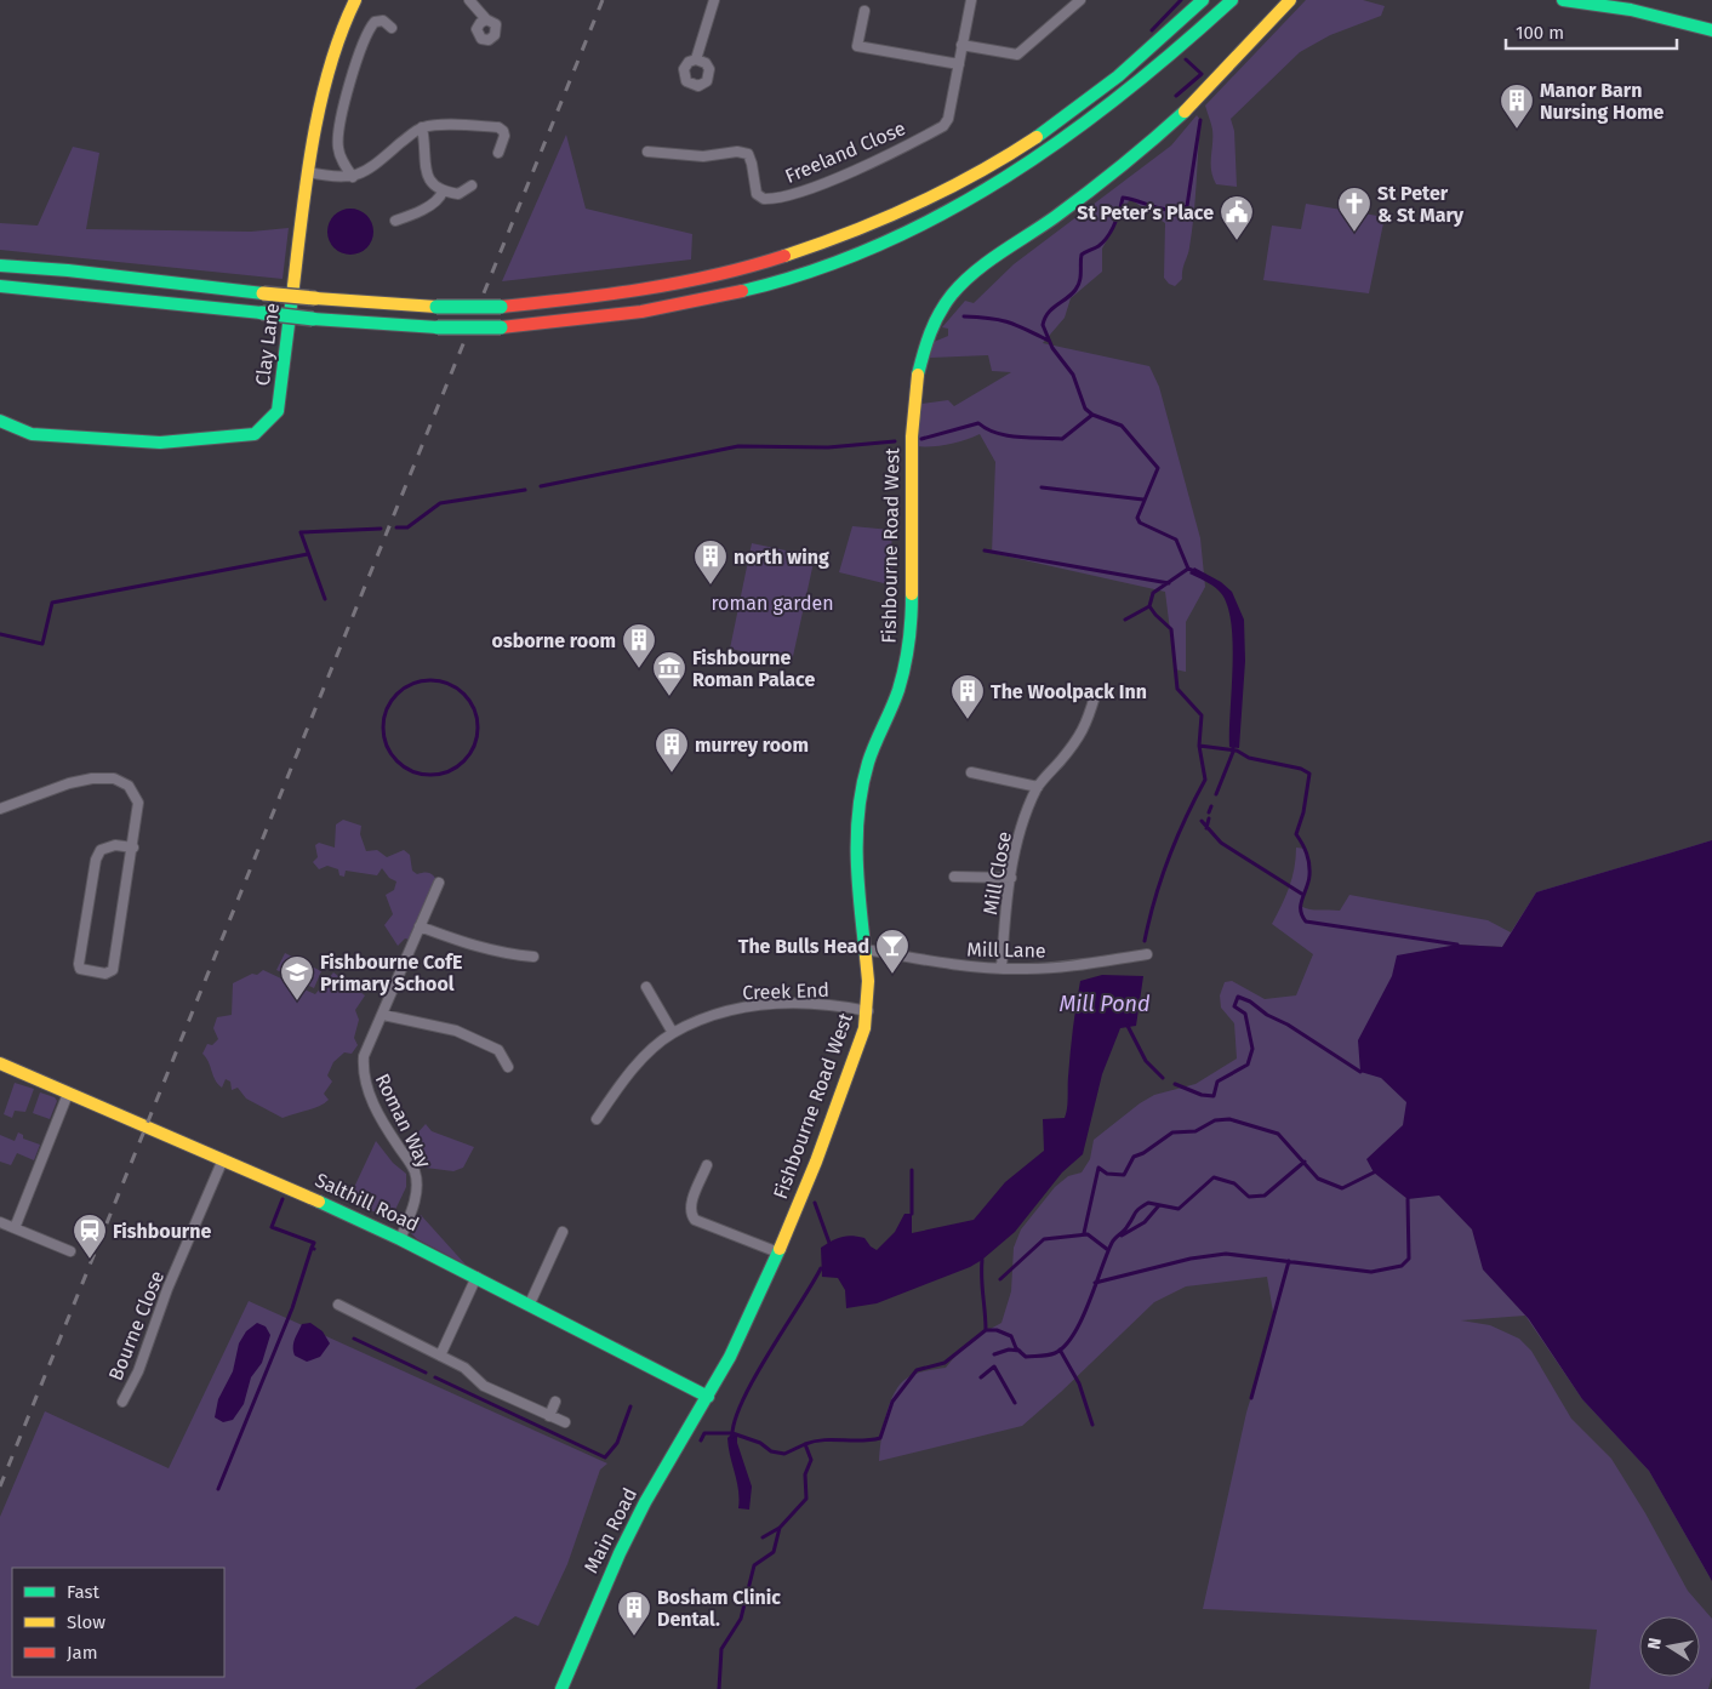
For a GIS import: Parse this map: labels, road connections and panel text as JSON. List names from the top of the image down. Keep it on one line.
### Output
{"streets":{"main road":["Clay Lane","Fishbourne Road West","Salthill Road","Main Road"],"street":["Freeland Close","Mill Close","Mill Lane","Creek End","Roman Way","Bourne Close"]},"crossings":[["Fishbourne Road West","Mill Lane"],["Fishbourne Road West","Creek End"],["Fishbourne Road West","Salthill Road"],["Fishbourne Road West","Main Road"],["Mill Close","Mill Lane"],["Roman Way","Salthill Road"],["Salthill Road","Bourne Close"],["Salthill Road","Main Road"]],"water":["Mill Pond"],"parks":["roman garden"],"places":{"building":["Manor Barn Nursing Home","north wing","osborne room","The Woolpack Inn","murrey room","Bosham Clinic Dental."],"church":["St Peter & St Mary"],"public building":["St Peter’s Place"],"museum":["Fishbourne Roman Palace"],"bar":["The Bulls Head"],"school or university":["Fishbourne CofE Primary School"],"station":["Fishbourne"]},"legend":["Fast","Slow","Jam"],"scale_bar":"100 m","north":"left"}
